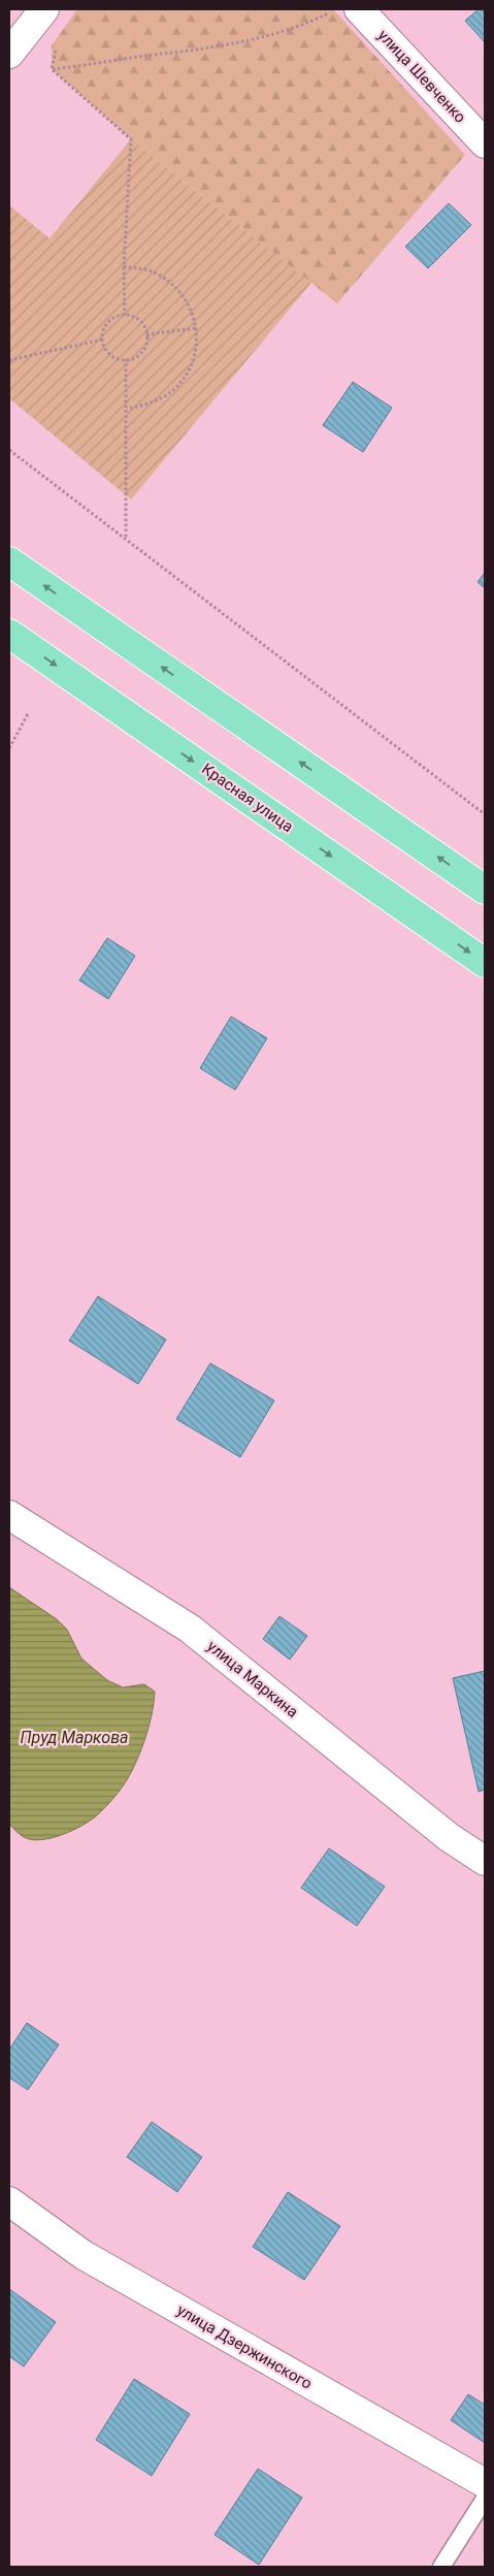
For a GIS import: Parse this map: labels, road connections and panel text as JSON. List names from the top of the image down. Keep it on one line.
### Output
{"streets":{"highway":["Красная улица"],"street":["улица Шевченко","улица Маркина","улица Дзержинского"]},"water":["Пруд Маркова"]}
